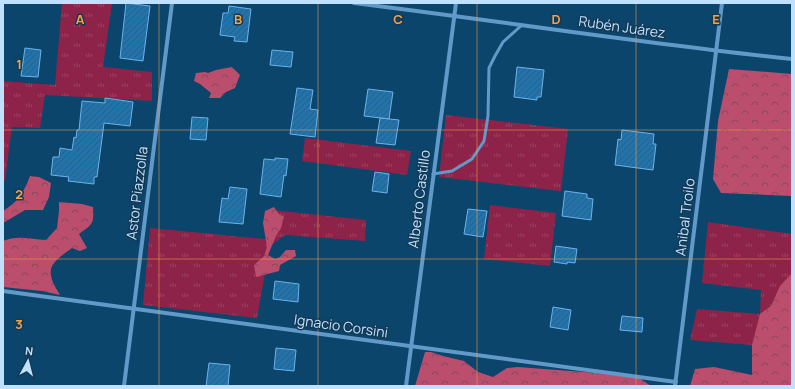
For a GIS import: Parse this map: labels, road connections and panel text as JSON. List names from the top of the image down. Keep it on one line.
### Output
{"streets":{"street":["Rubén Juárez","Astor Piazzolla","Alberto Castillo","Anibal Troilo","Ignacio Corsini"]},"crossings":[["Rubén Juárez","Alberto Castillo"],["Rubén Juárez","Anibal Troilo"],["Astor Piazzolla","Ignacio Corsini"],["Alberto Castillo","Ignacio Corsini"],["Anibal Troilo","Ignacio Corsini"]],"north":"top","grid":{"columns":["A","B","C","D","E"],"rows":["1","2","3"]}}
